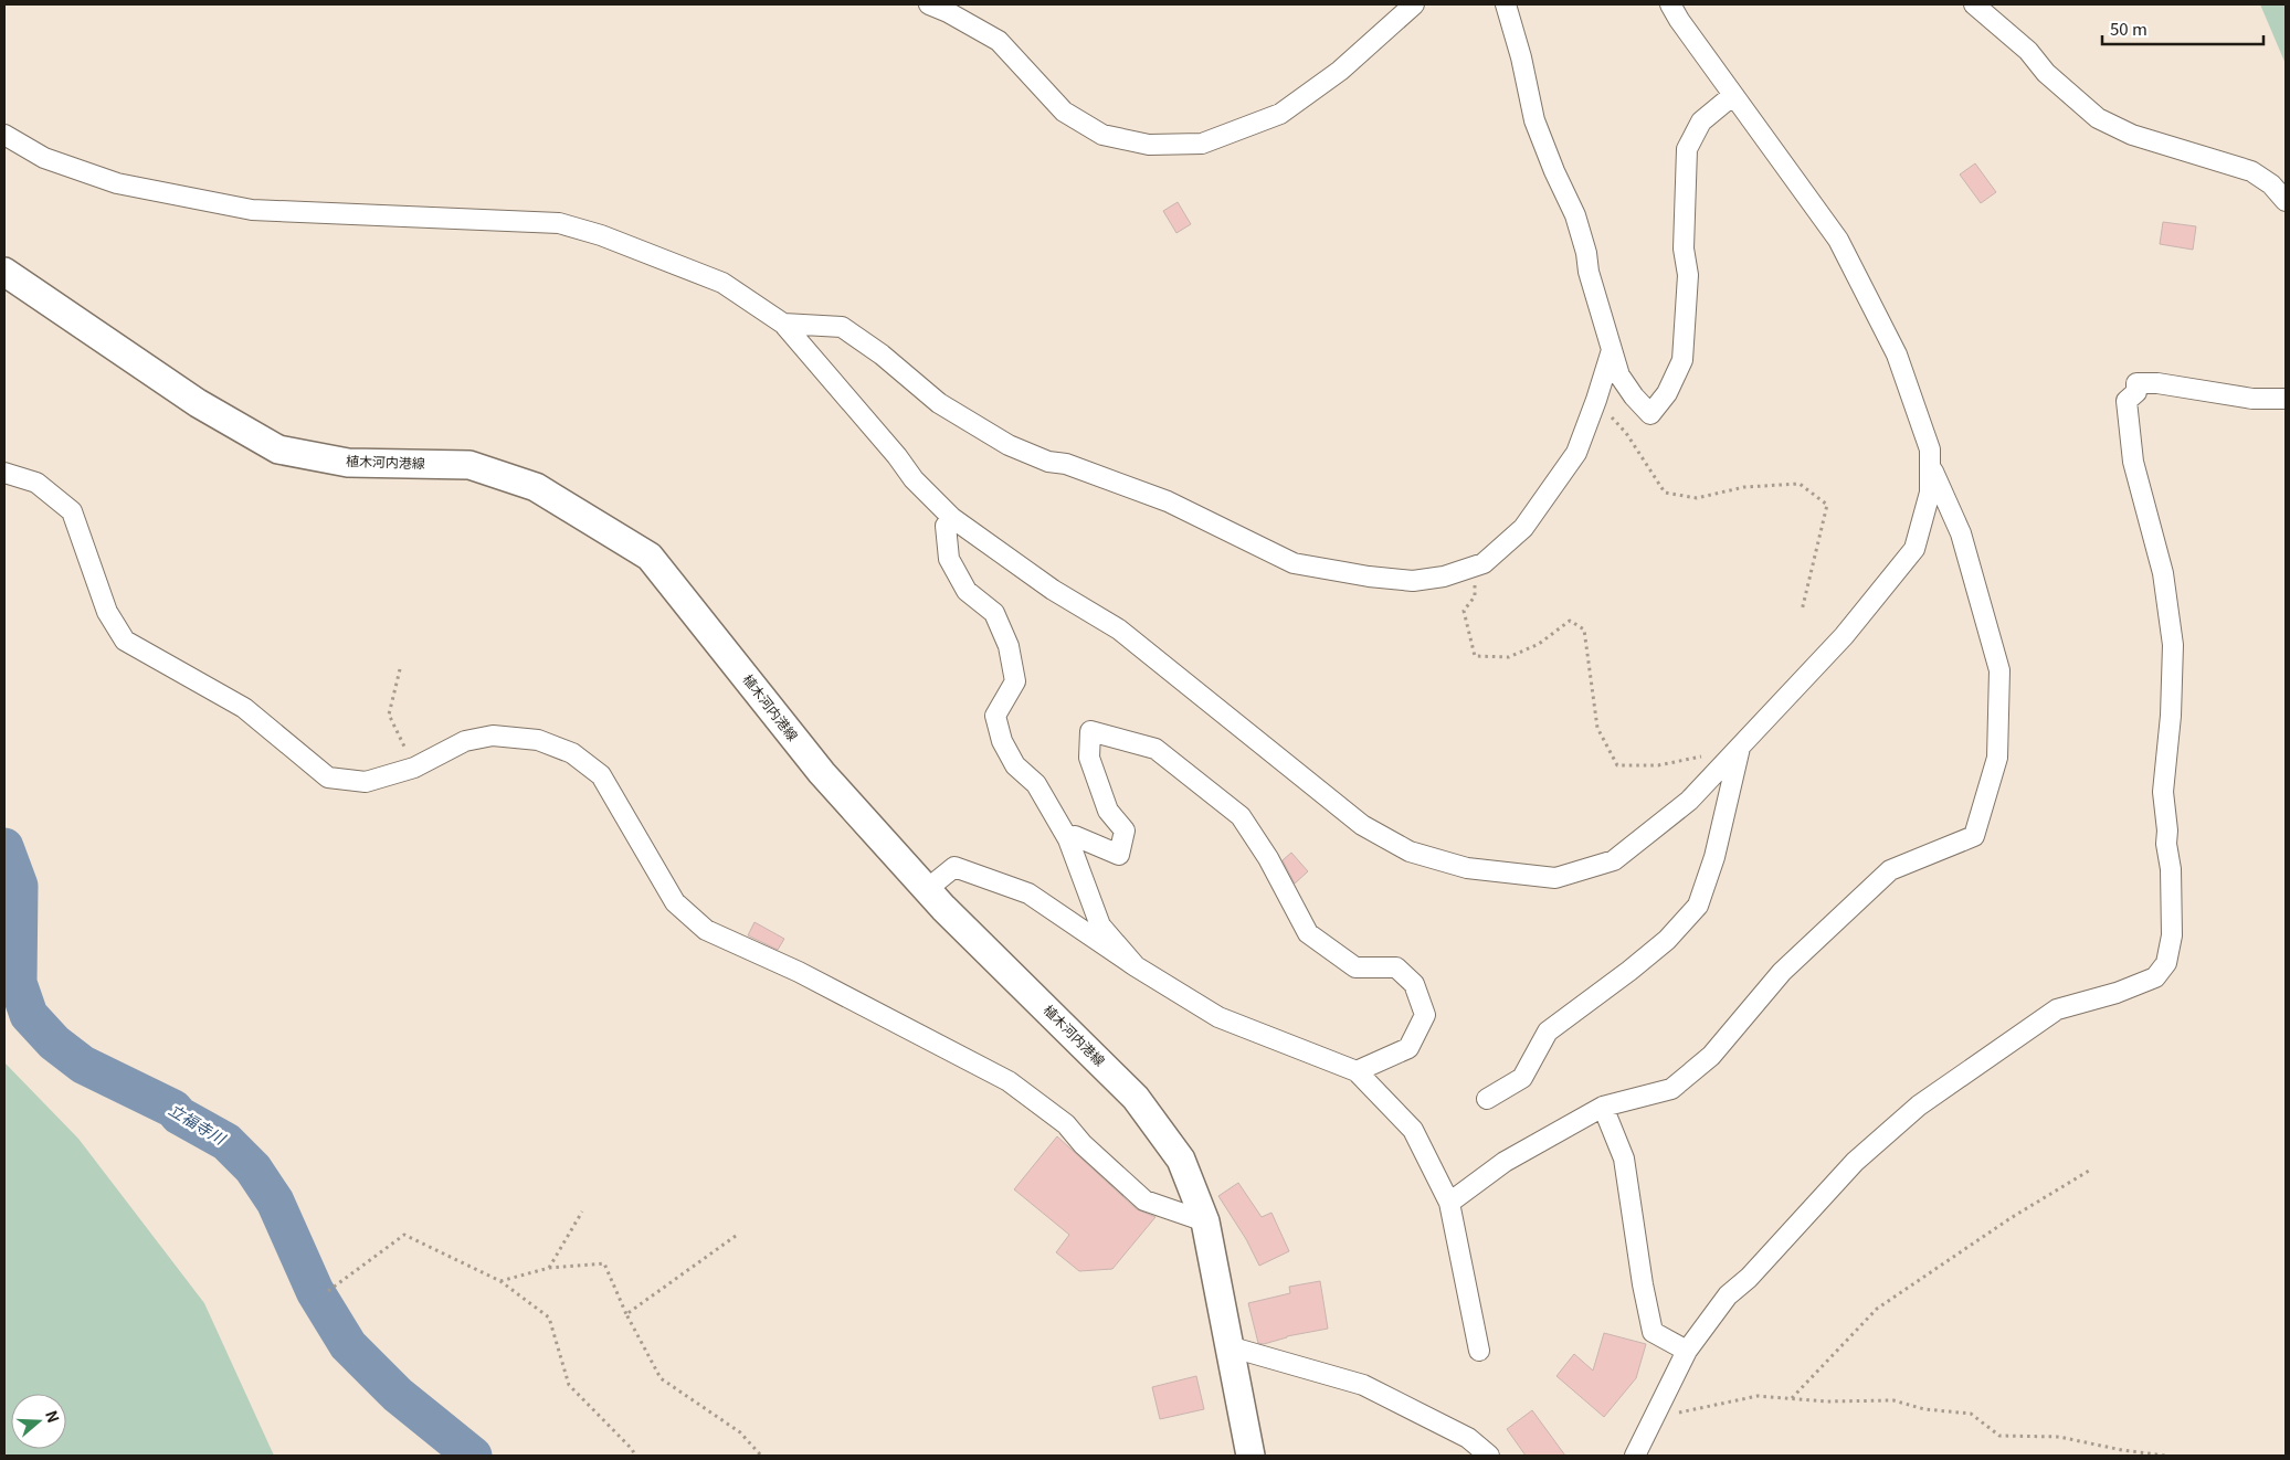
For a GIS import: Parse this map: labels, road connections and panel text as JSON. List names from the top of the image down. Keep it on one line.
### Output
{"streets":{"main road":["植木河内港線"]},"water":["立福寺川"],"scale_bar":"50 m","north":"right"}
